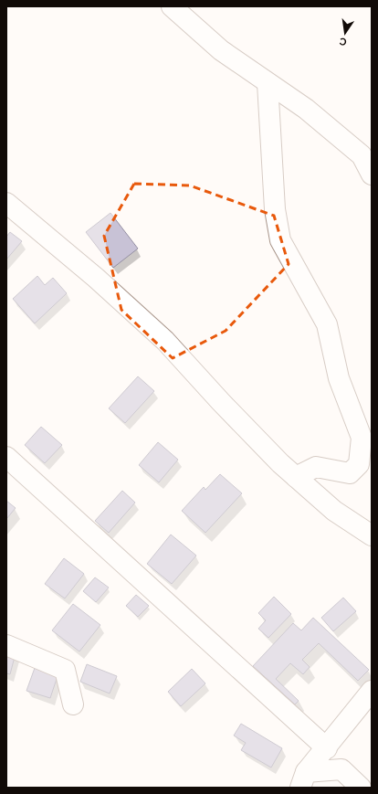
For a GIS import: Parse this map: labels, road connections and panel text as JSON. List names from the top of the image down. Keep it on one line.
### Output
{"north":"bottom"}
